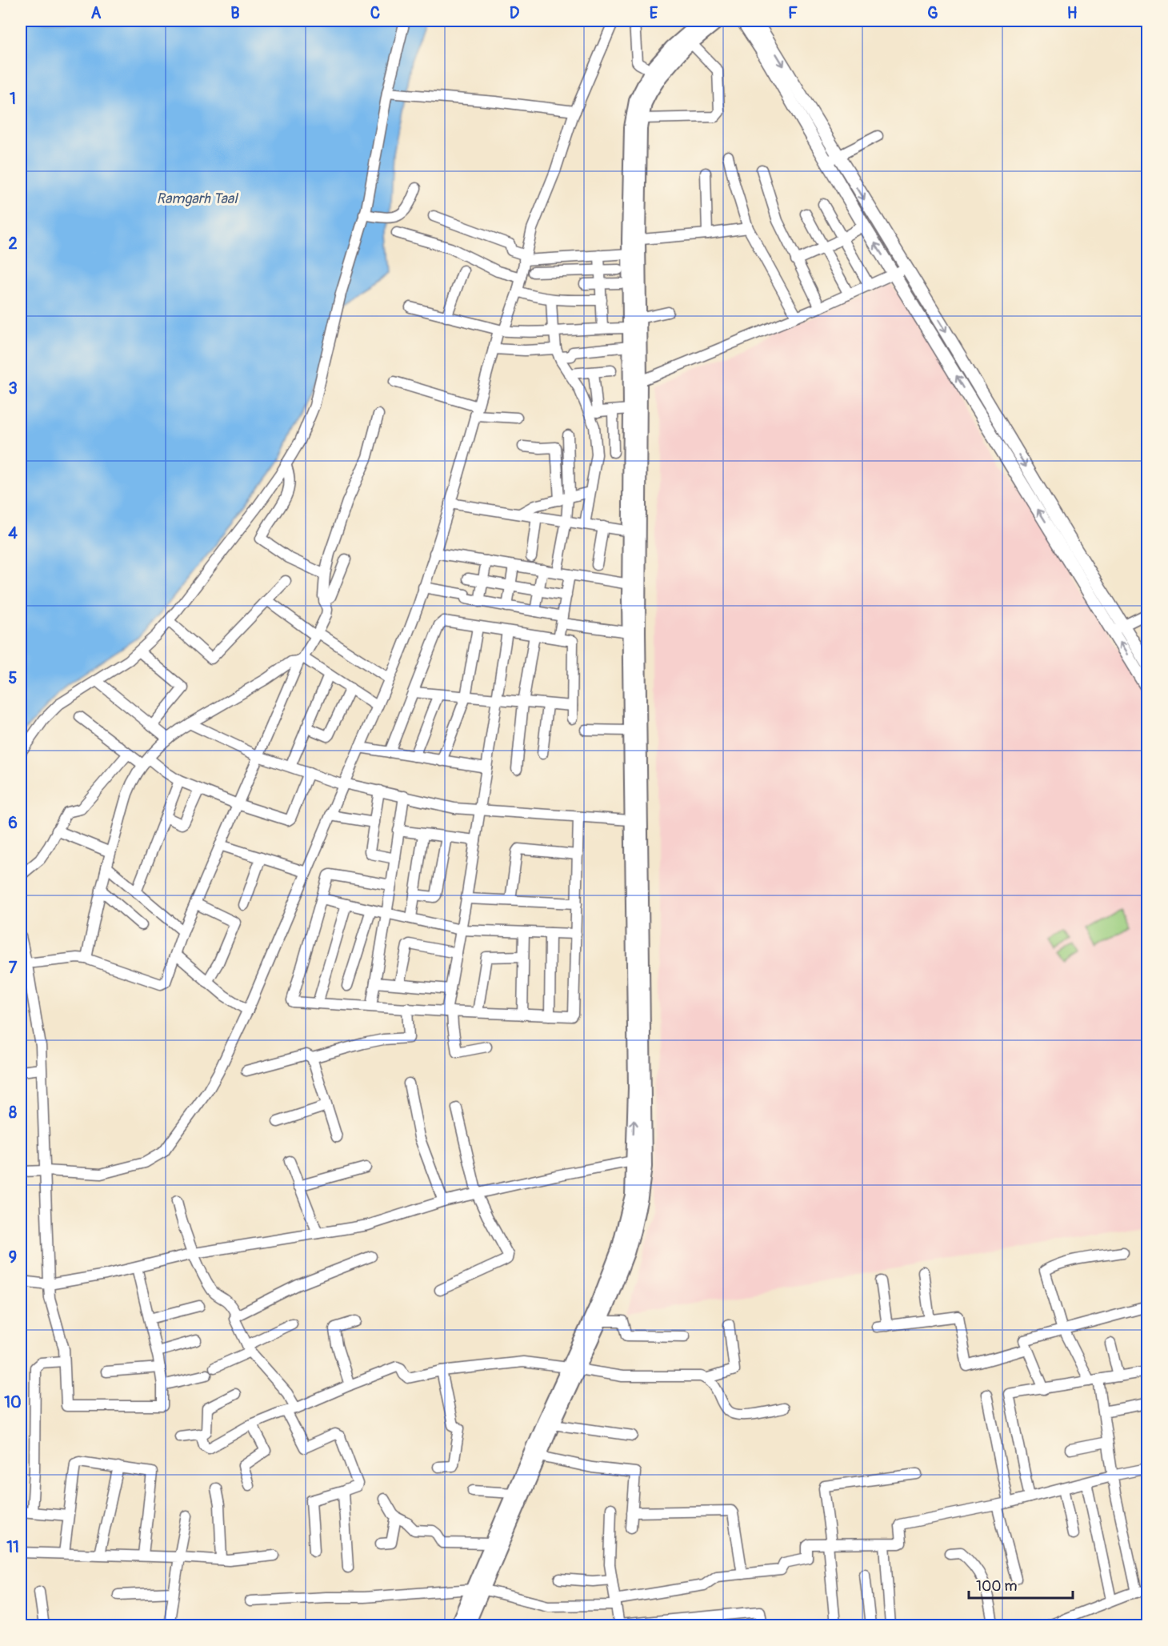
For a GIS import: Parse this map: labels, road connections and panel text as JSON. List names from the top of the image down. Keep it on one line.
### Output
{"water":["Ramgarh Taal"],"scale_bar":"100 m","grid":{"columns":["A","B","C","D","E","F","G","H"],"rows":["1","2","3","4","5","6","7","8","9","10","11"]}}
